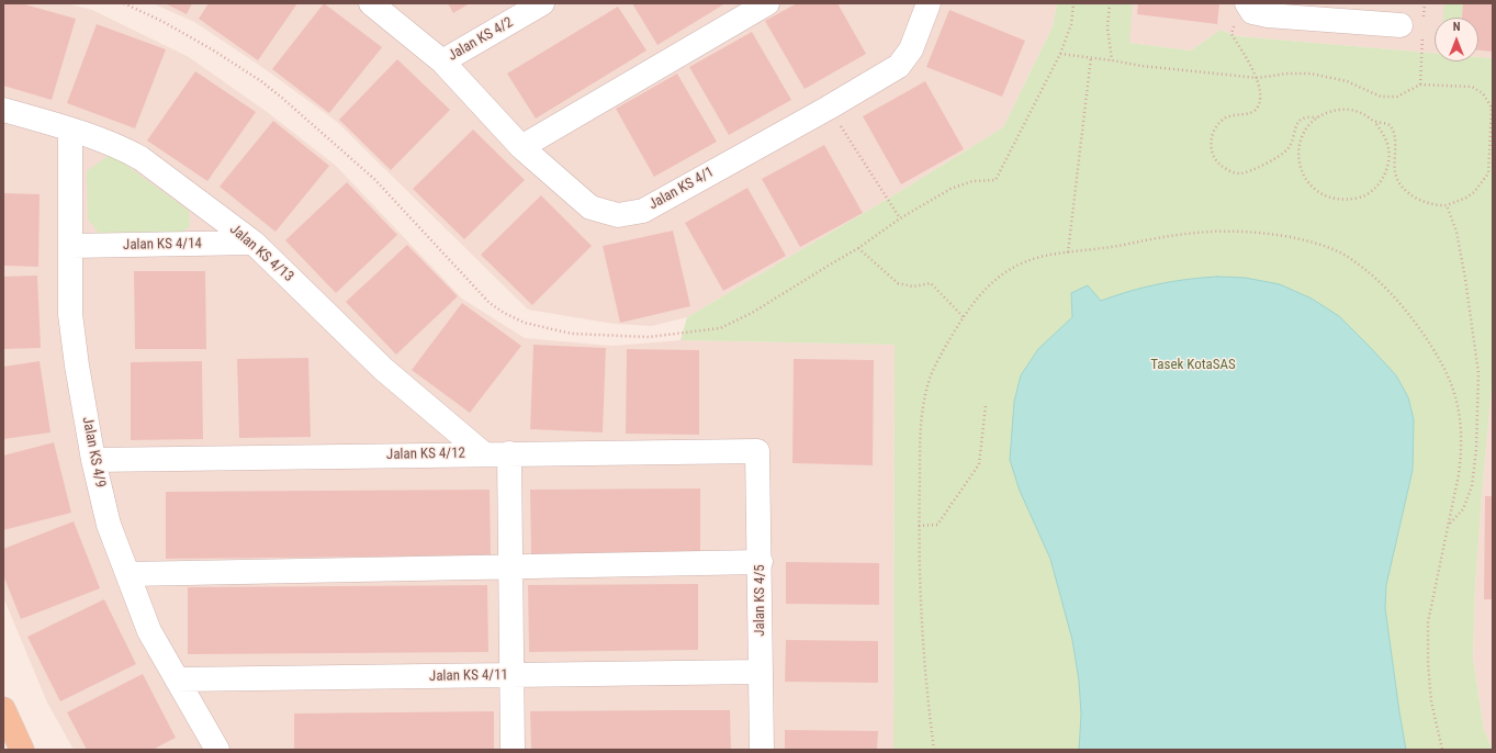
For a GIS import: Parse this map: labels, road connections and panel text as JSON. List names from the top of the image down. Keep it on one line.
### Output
{"streets":{"street":["Jalan KS 4/2","Jalan KS 4/1","Jalan KS 4/14","Jalan KS 4/13","Jalan KS 4/9","Jalan KS 4/12","Jalan KS 4/5","Jalan KS 4/11"]},"crossings":[["Jalan KS 4/2","Jalan KS 4/1"],["Jalan KS 4/14","Jalan KS 4/13"],["Jalan KS 4/14","Jalan KS 4/9"],["Jalan KS 4/13","Jalan KS 4/9"],["Jalan KS 4/13","Jalan KS 4/12"],["Jalan KS 4/9","Jalan KS 4/12"],["Jalan KS 4/9","Jalan KS 4/11"],["Jalan KS 4/12","Jalan KS 4/5"],["Jalan KS 4/5","Jalan KS 4/11"]],"parks":["Tasek KotaSAS"],"north":"top"}
